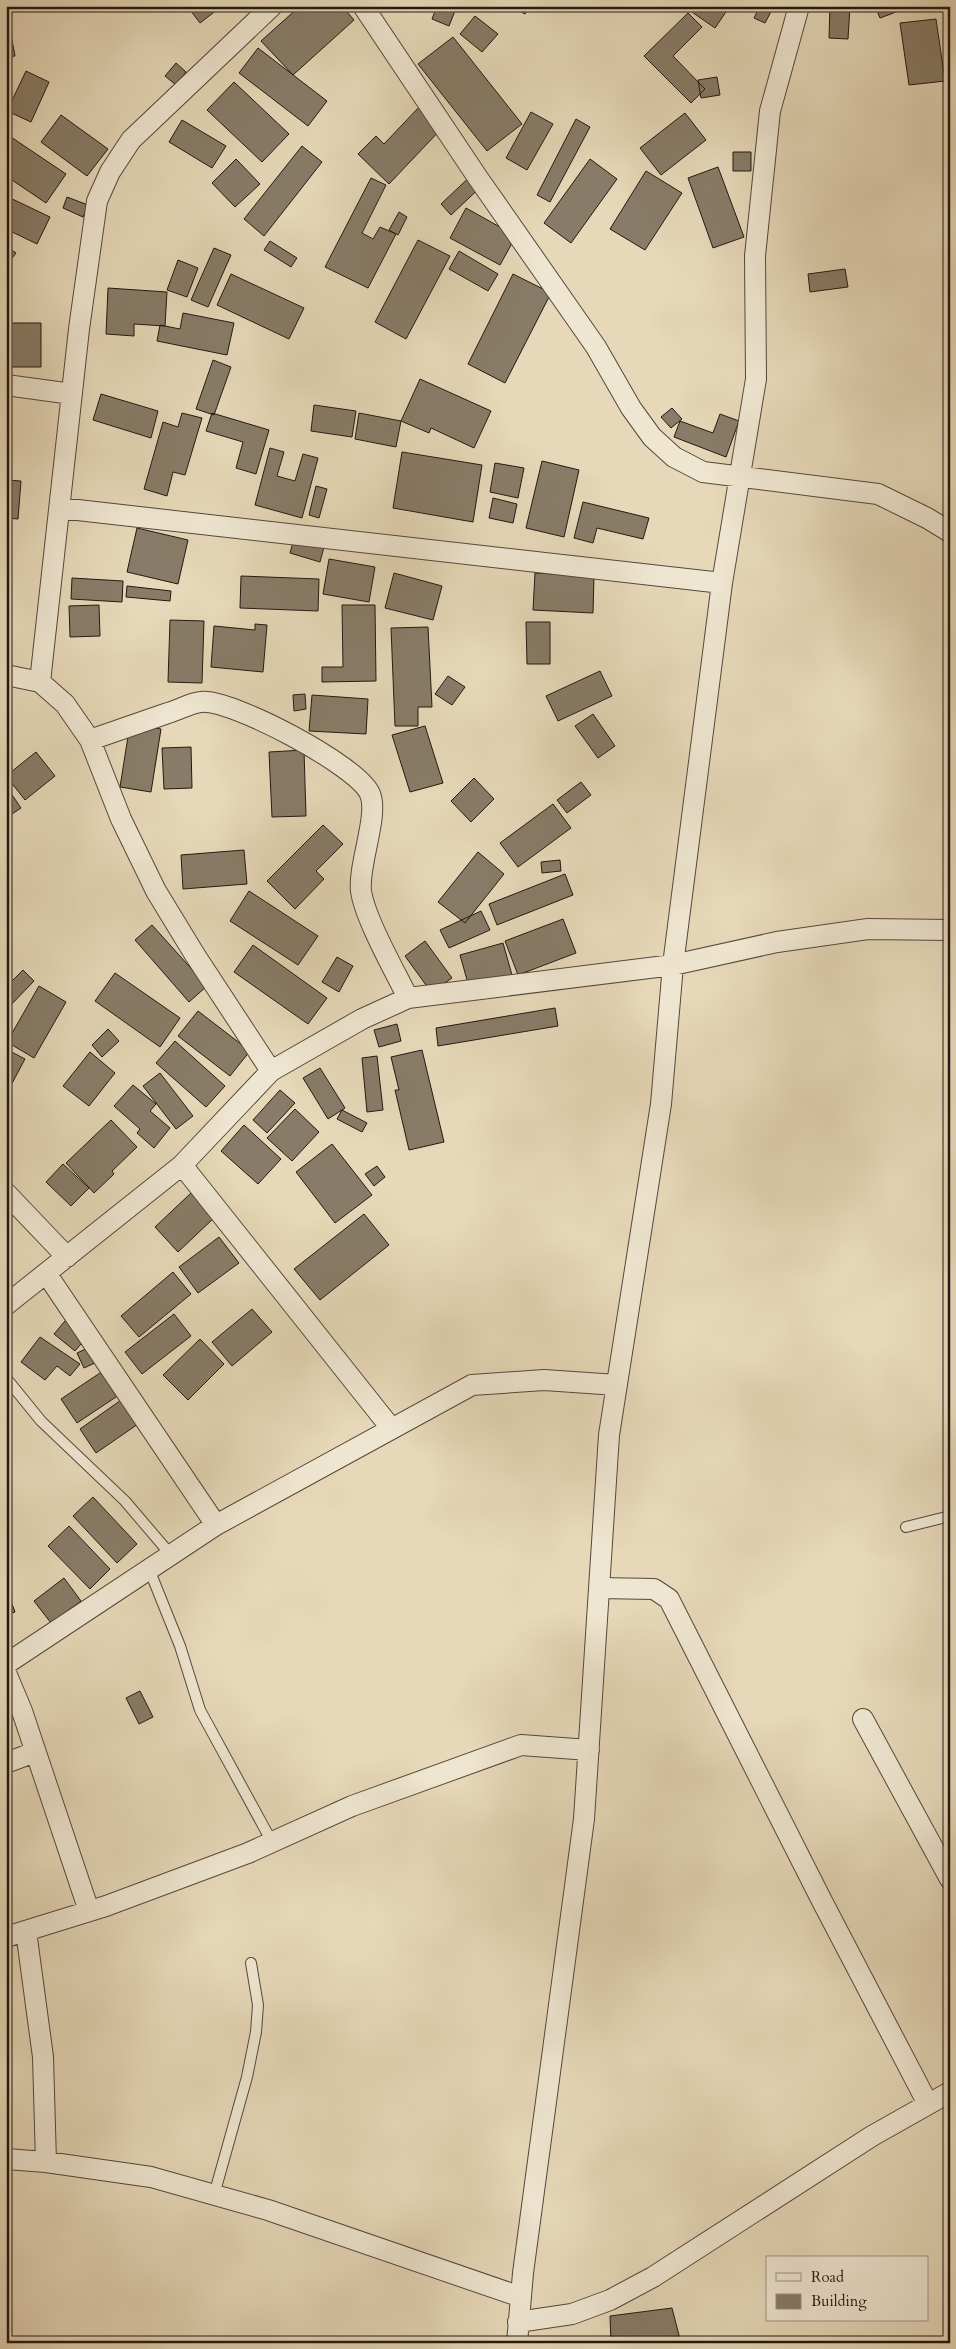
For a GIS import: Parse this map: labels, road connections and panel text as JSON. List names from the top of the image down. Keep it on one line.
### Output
{"legend":["Road","Building"]}
